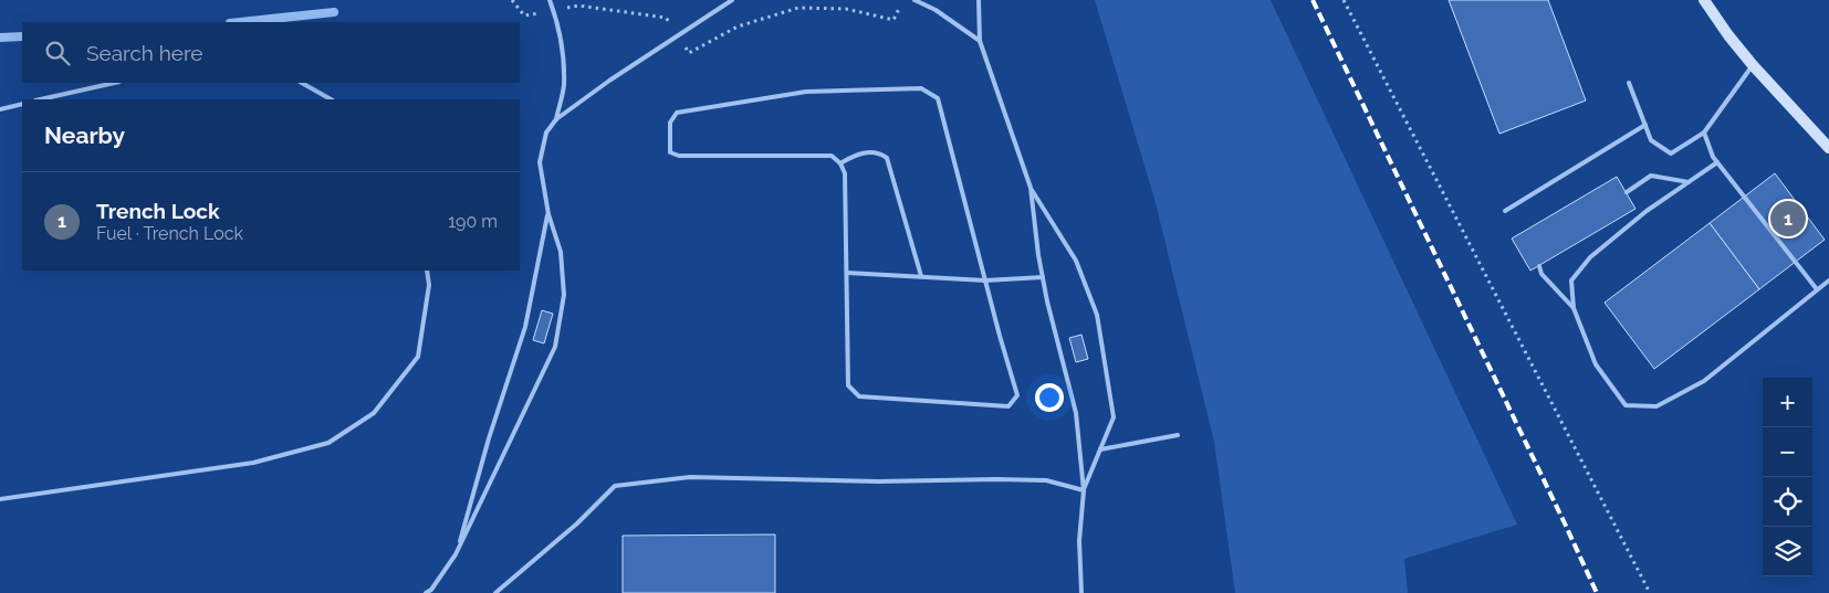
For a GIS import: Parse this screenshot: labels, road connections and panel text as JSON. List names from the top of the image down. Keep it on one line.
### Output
{"page":{"search":"Search here","heading":"Nearby","list":[{"mark":"1","name":"Trench Lock","note":"Fuel · Trench Lock","value":"190 m"}],"pins":"1","map_buttons":["+","−"]}}
